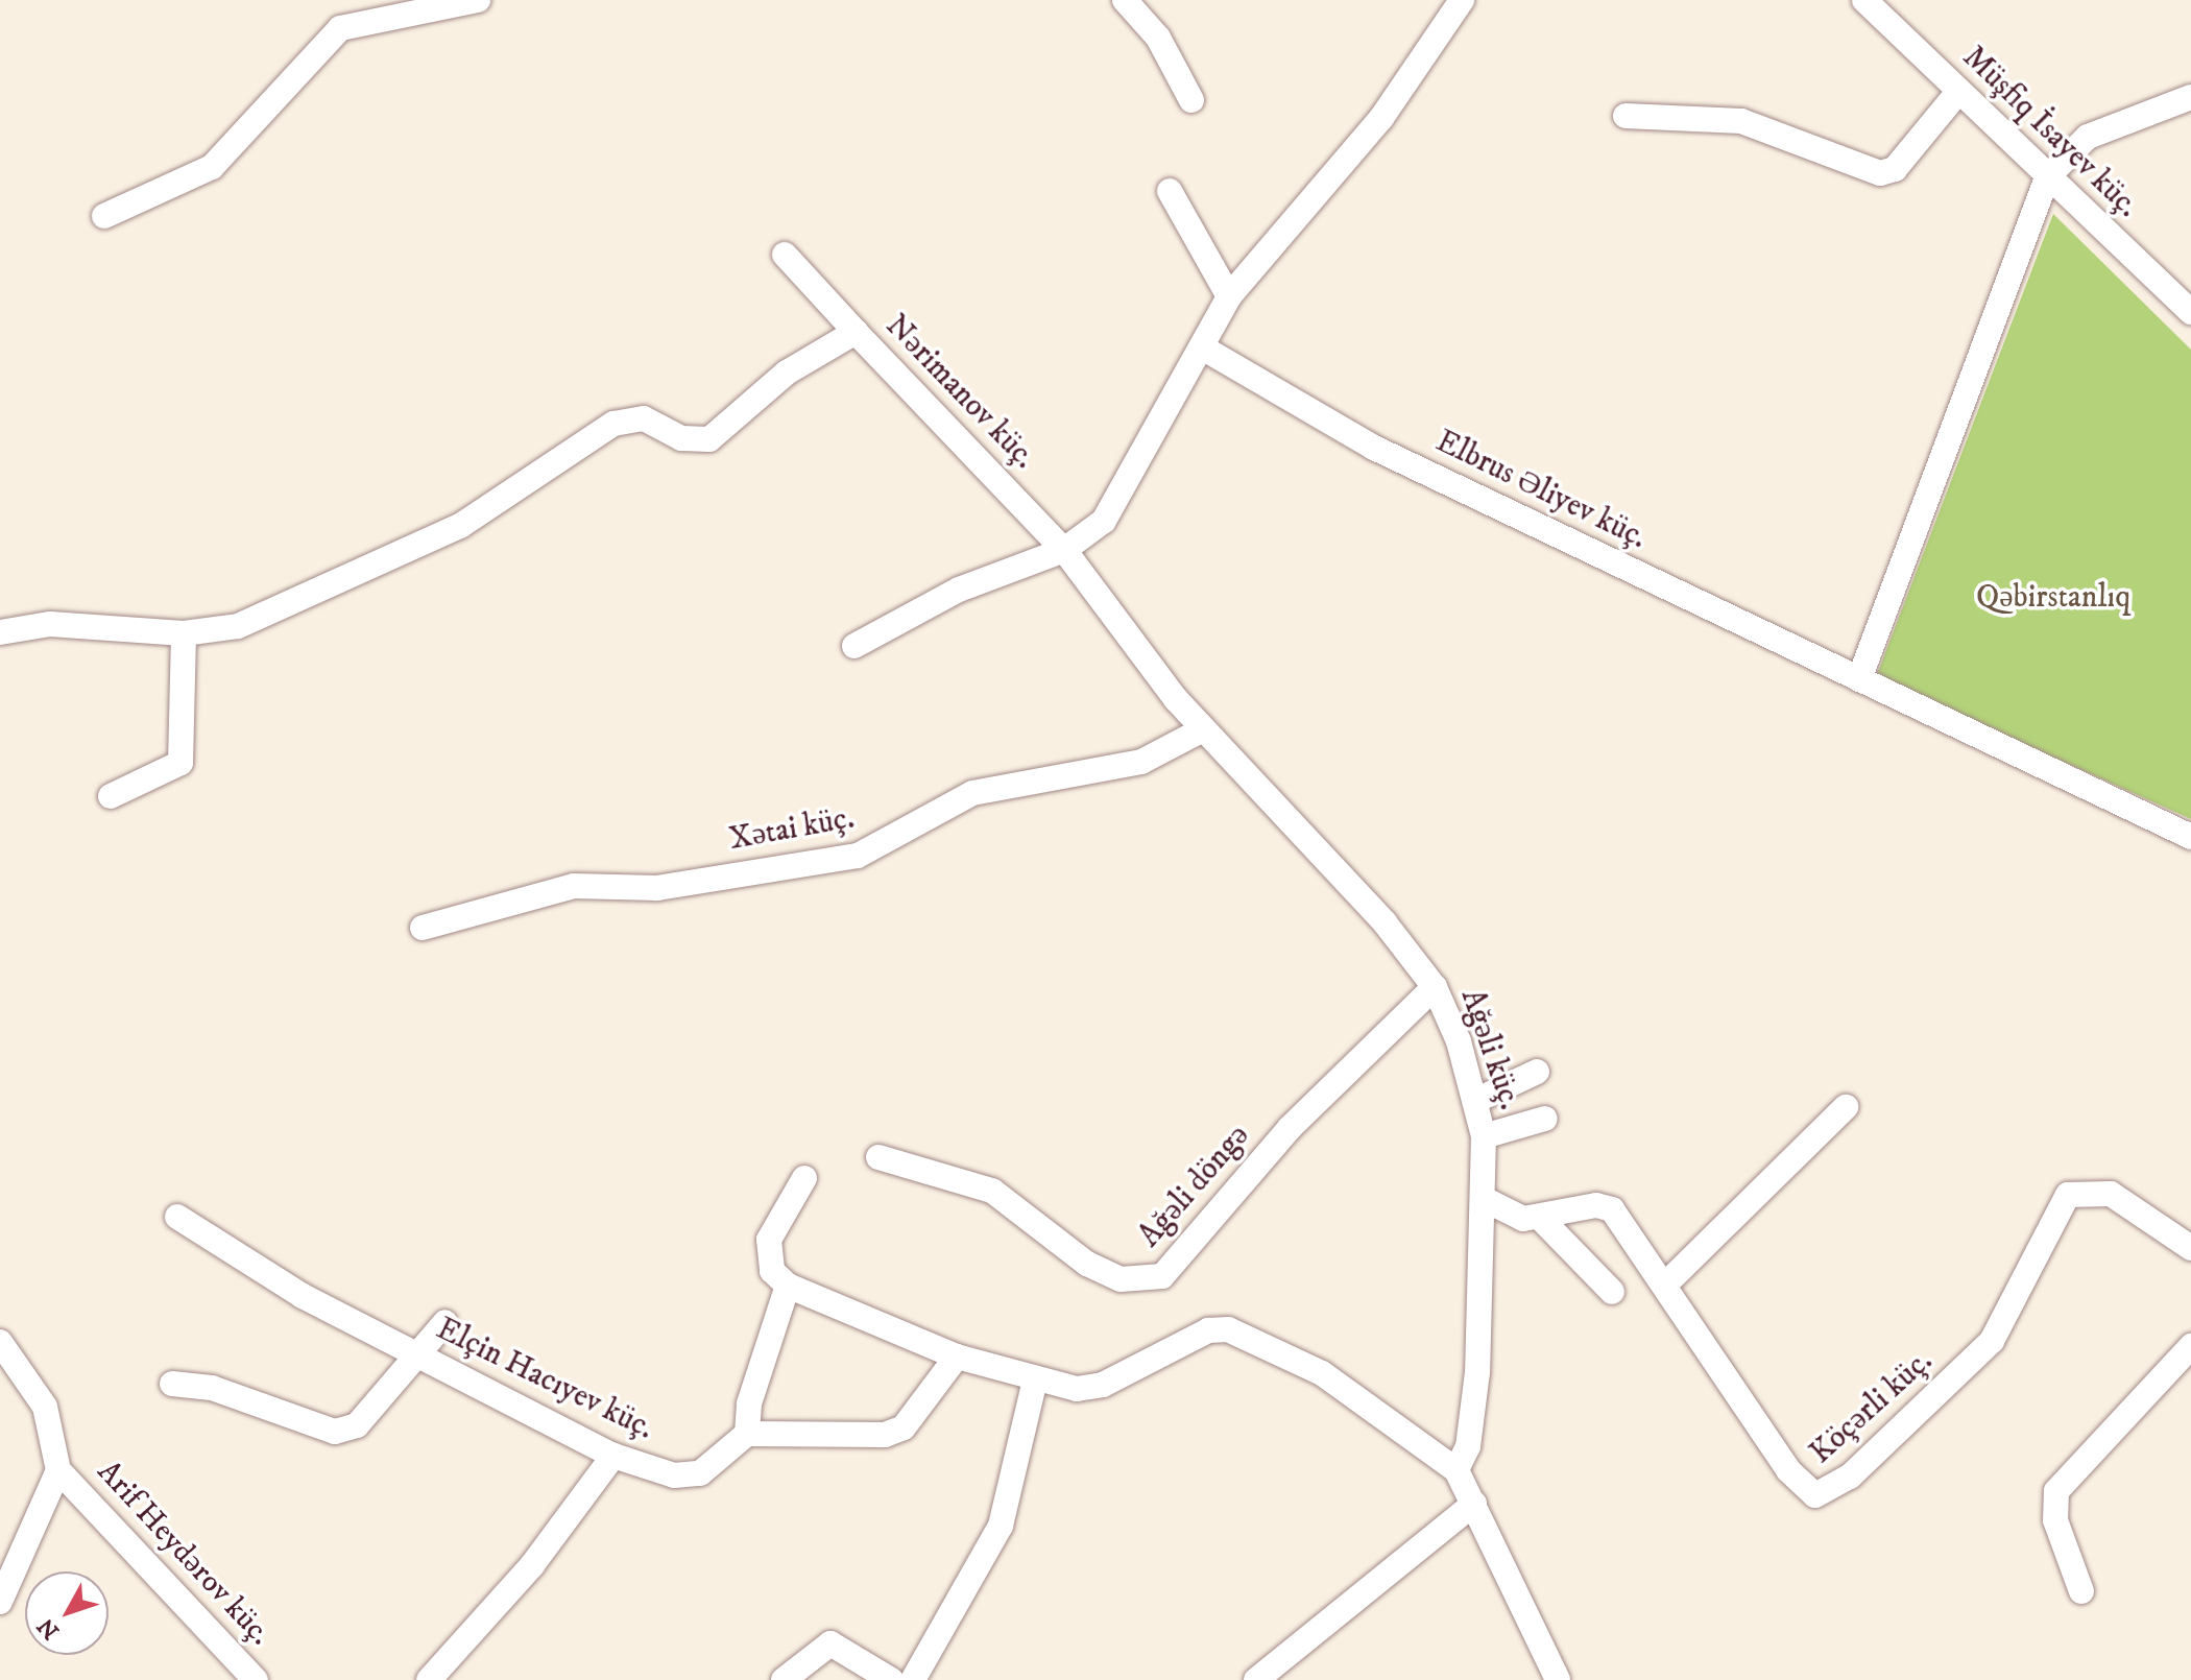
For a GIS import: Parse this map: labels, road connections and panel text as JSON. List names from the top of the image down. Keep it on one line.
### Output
{"streets":{"street":["Müşfiq İsayev küç.","Nərimanov küç.","Elbrus Əliyev küç.","Xətai küç.","Ağəli küç.","Ağəli döngə","Elçin Hacıyev küç.","Köçərli küç.","Arif Heydərov küç."]},"crossings":[["Nərimanov küç.","Ağəli küç."],["Xətai küç.","Ağəli küç."],["Ağəli küç.","Ağəli döngə"]],"parks":["Qəbirstanlıq"],"north":"bottom left"}
